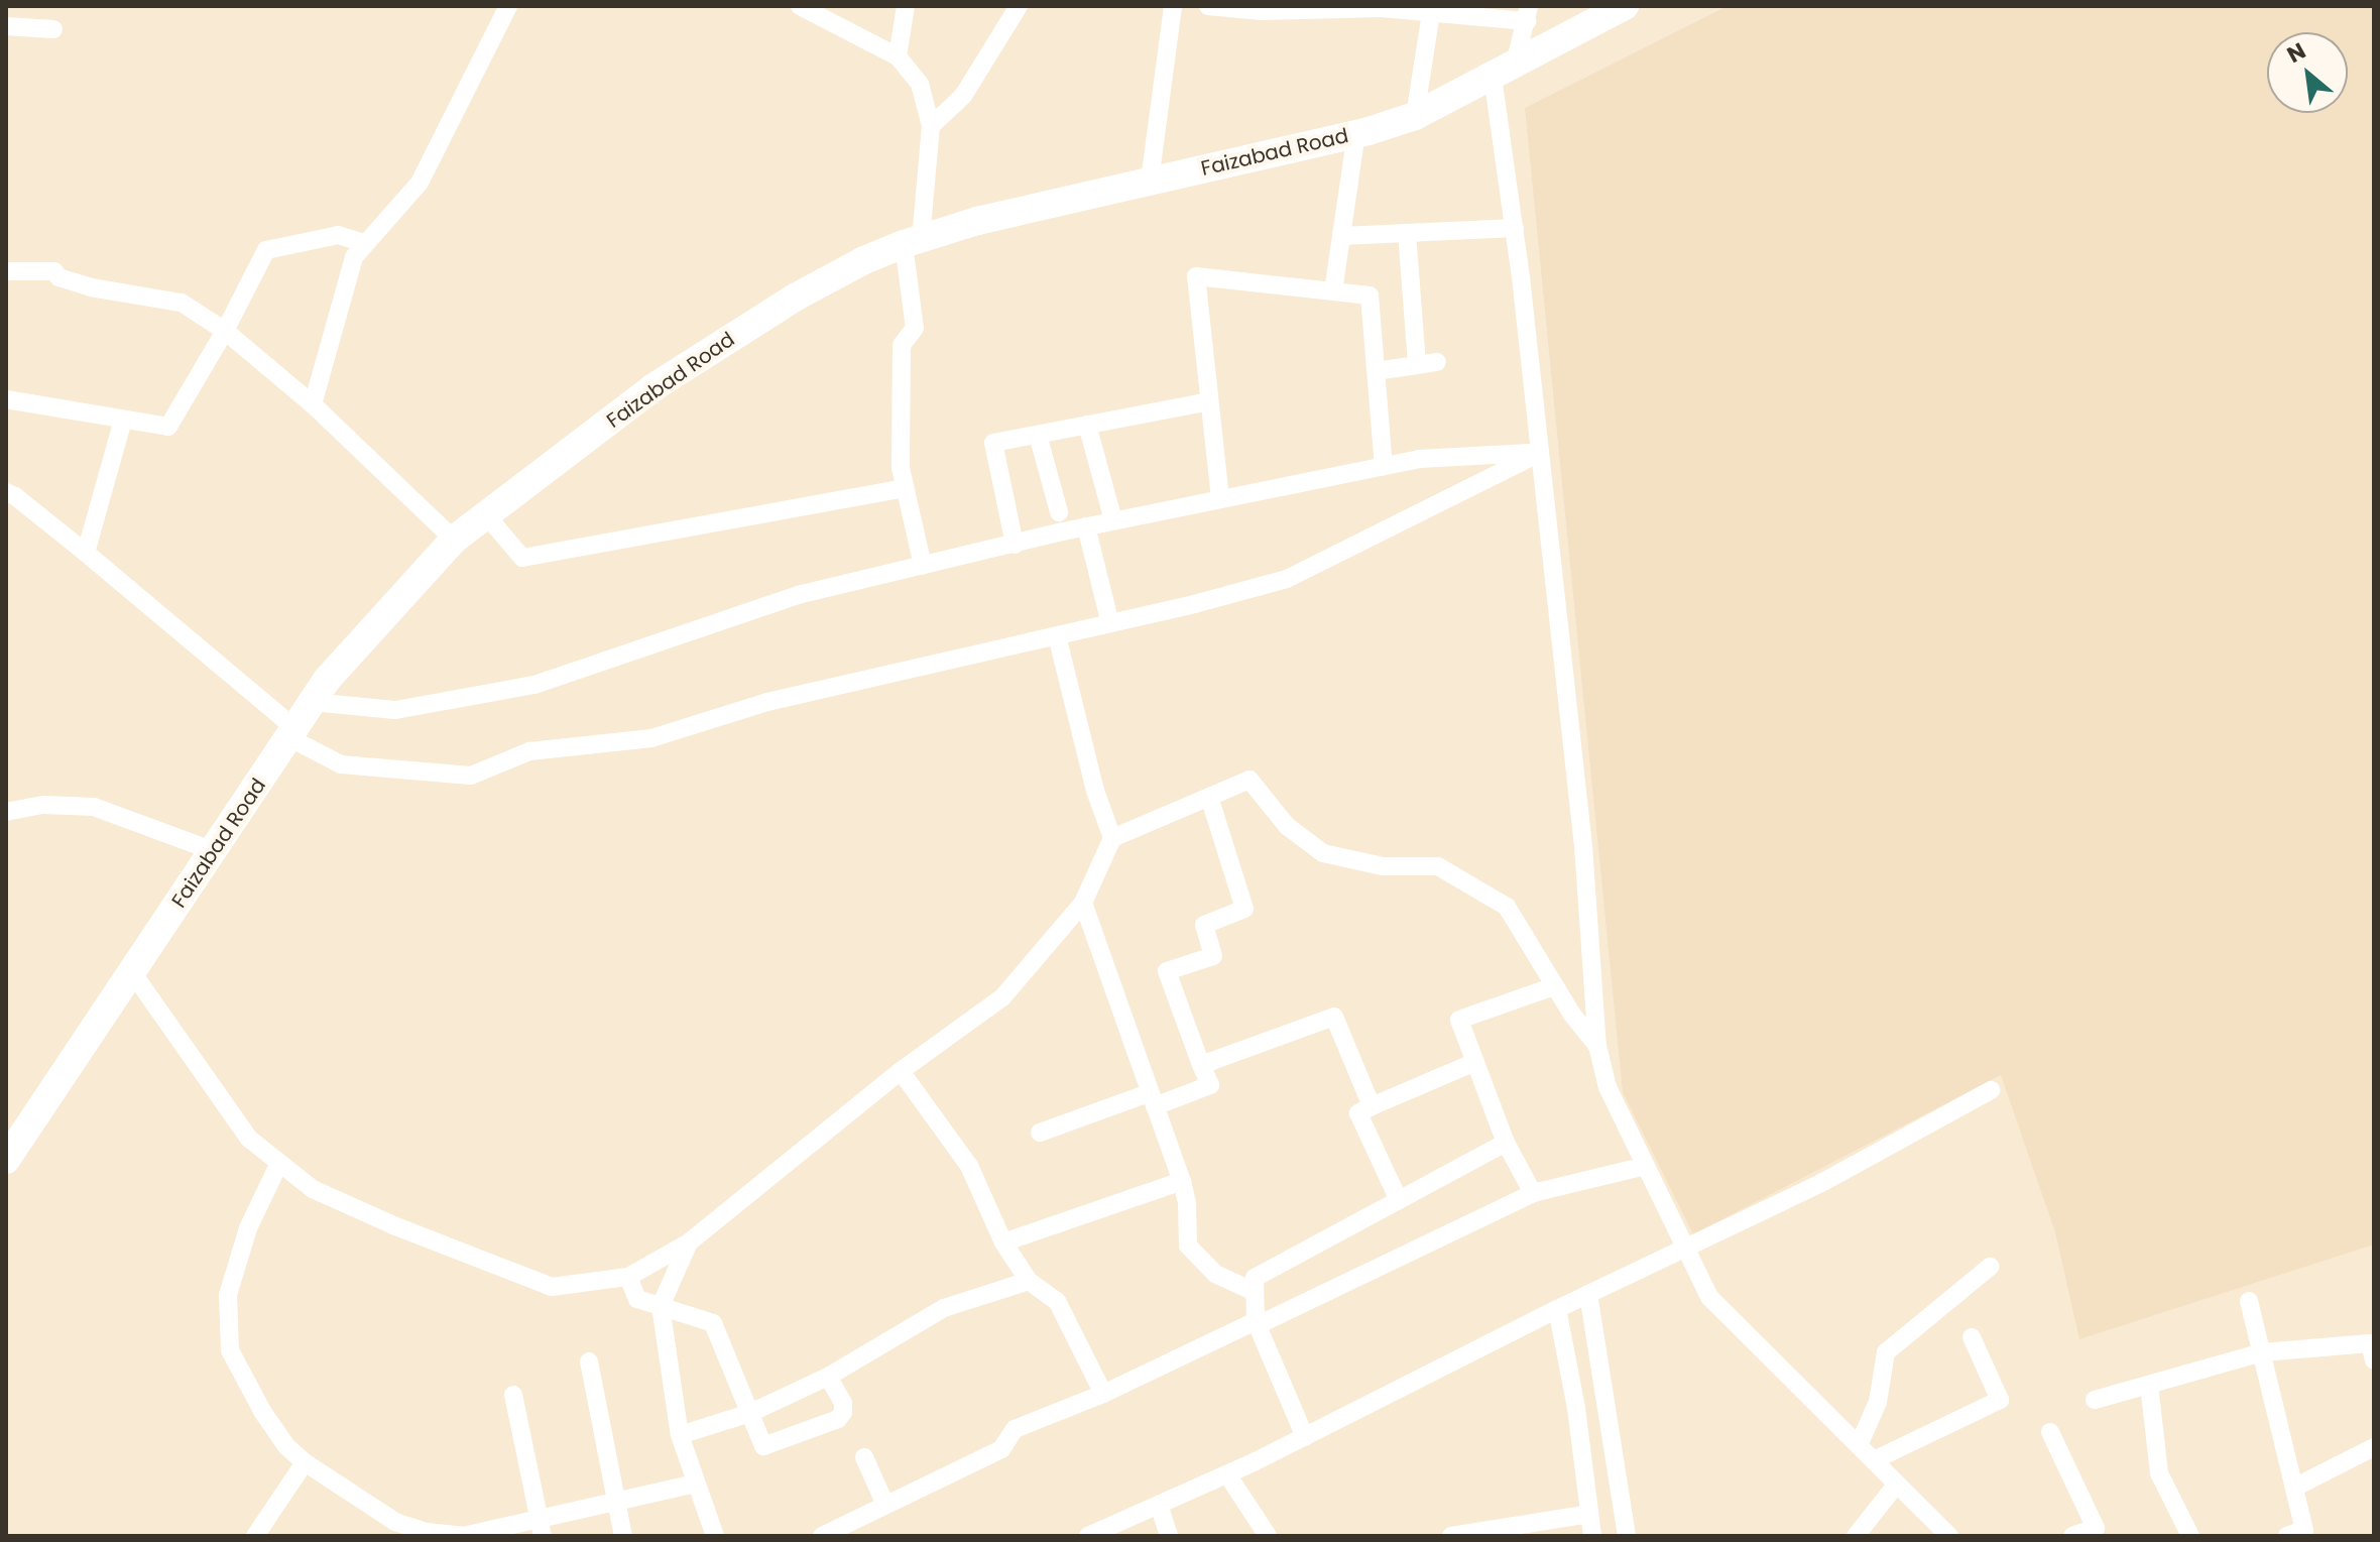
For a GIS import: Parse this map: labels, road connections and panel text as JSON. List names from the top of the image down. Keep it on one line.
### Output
{"streets":{"main road":["Faizabad Road"]},"north":"top left"}
